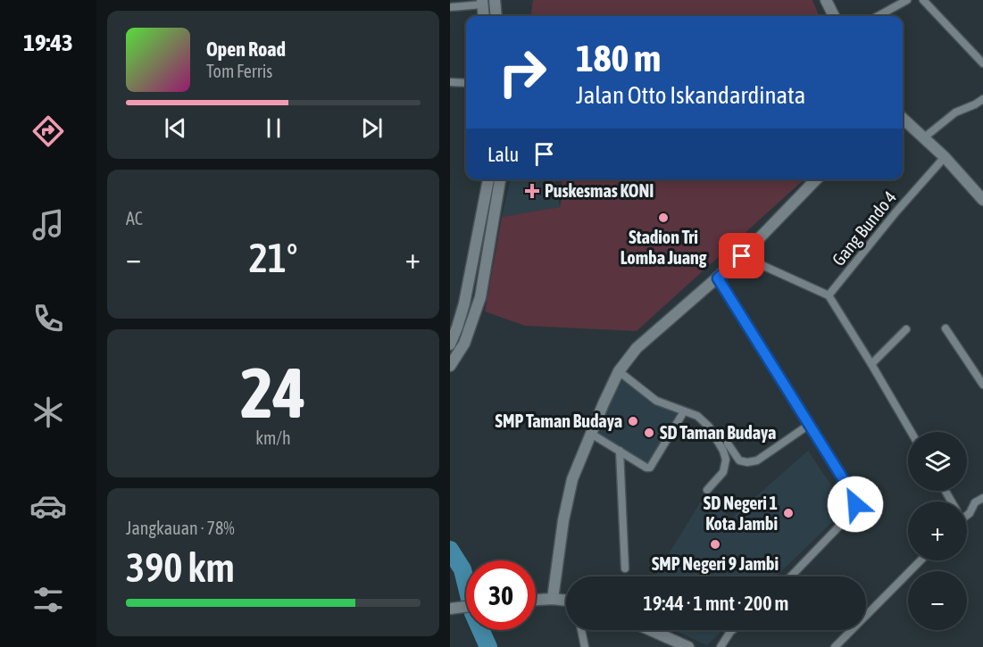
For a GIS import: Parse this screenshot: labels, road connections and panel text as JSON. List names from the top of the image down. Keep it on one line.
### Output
{"streets":{"street":["Gang Bundo 4"]},"places":{"health":["Puskesmas KONI"],"other":["Stadion Tri Lomba Juang","SMP Taman Budaya","SD Taman Budaya","SD Negeri 1 Kota Jambi","SMP Negeri 9 Jambi"]},"page":{"tabs":"19:43","turn":["180 m","Jalan Otto Iskandardinata"],"song":["Open Road","Tom Ferris"],"then":"Lalu","tile":["AC",["24","km/h"],["Jangkauan · 78%","390 km"]],"heat":["−","21°","+"],"map_buttons":["+","−"],"limit":"30","trip":"19:44 · 1 mnt · 200 m"}}
